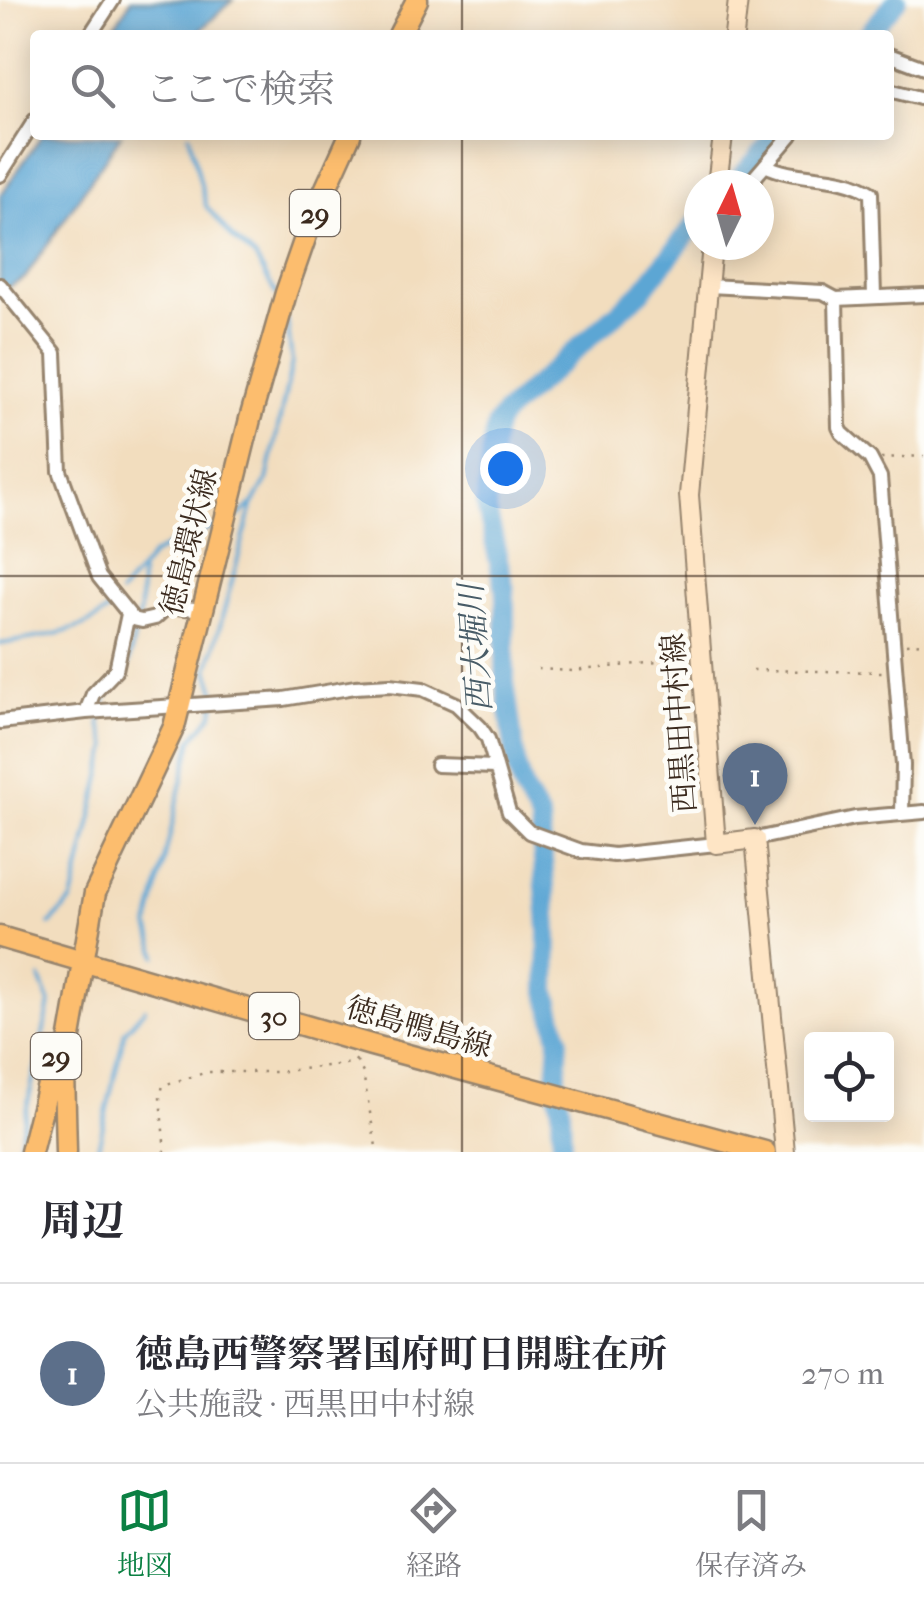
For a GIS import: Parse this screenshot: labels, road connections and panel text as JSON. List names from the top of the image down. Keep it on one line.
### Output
{"streets":{"main road":["29","徳島環状線","西黒田中村線","30","徳島鴨島線"]},"crossings":[["徳島環状線","徳島鴨島線"]],"water":["西大堀川"],"north":"top","page":{"search":"ここで検索","pins":"1","heading":"周辺","list":[{"mark":"1","name":"徳島西警察署国府町日開駐在所","note":"公共施設 · 西黒田中村線","value":"270 m"}],"nav":["地図","経路","保存済み"]}}
